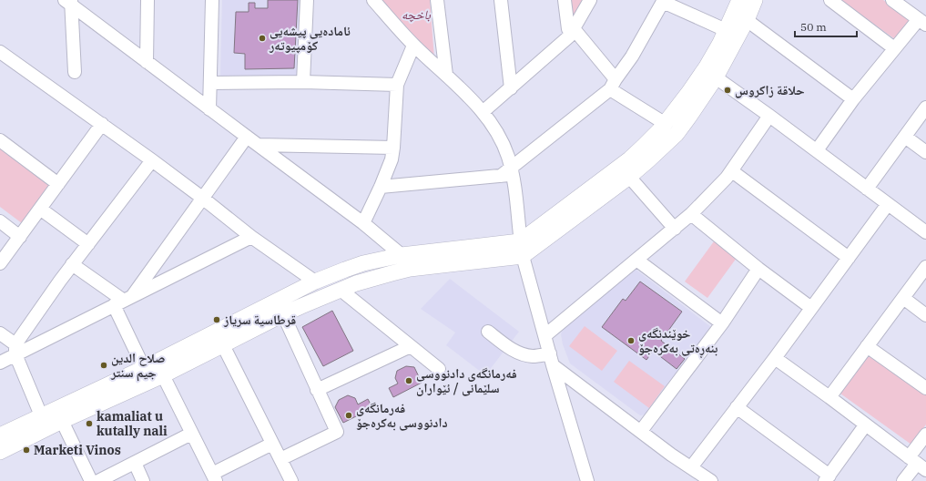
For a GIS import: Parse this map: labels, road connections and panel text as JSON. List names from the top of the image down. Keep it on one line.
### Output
{"parks":["باخچە"],"places":["ئامادەیی پیشەیی کۆمپیوتەر","حلاقة زاکروس","قرطاسية سرياز","خوێندنگەی بنەڕەتی بەکرەجۆ","صلاح الدين جيم سنتر","فەرمانگەی دادنووسی سلێمانی / ئێواران","فەرمانگەی دادنووسی بەکرەجۆ","kamaliat u kutally nali","Marketi Vinos"],"scale_bar":"50 m"}
